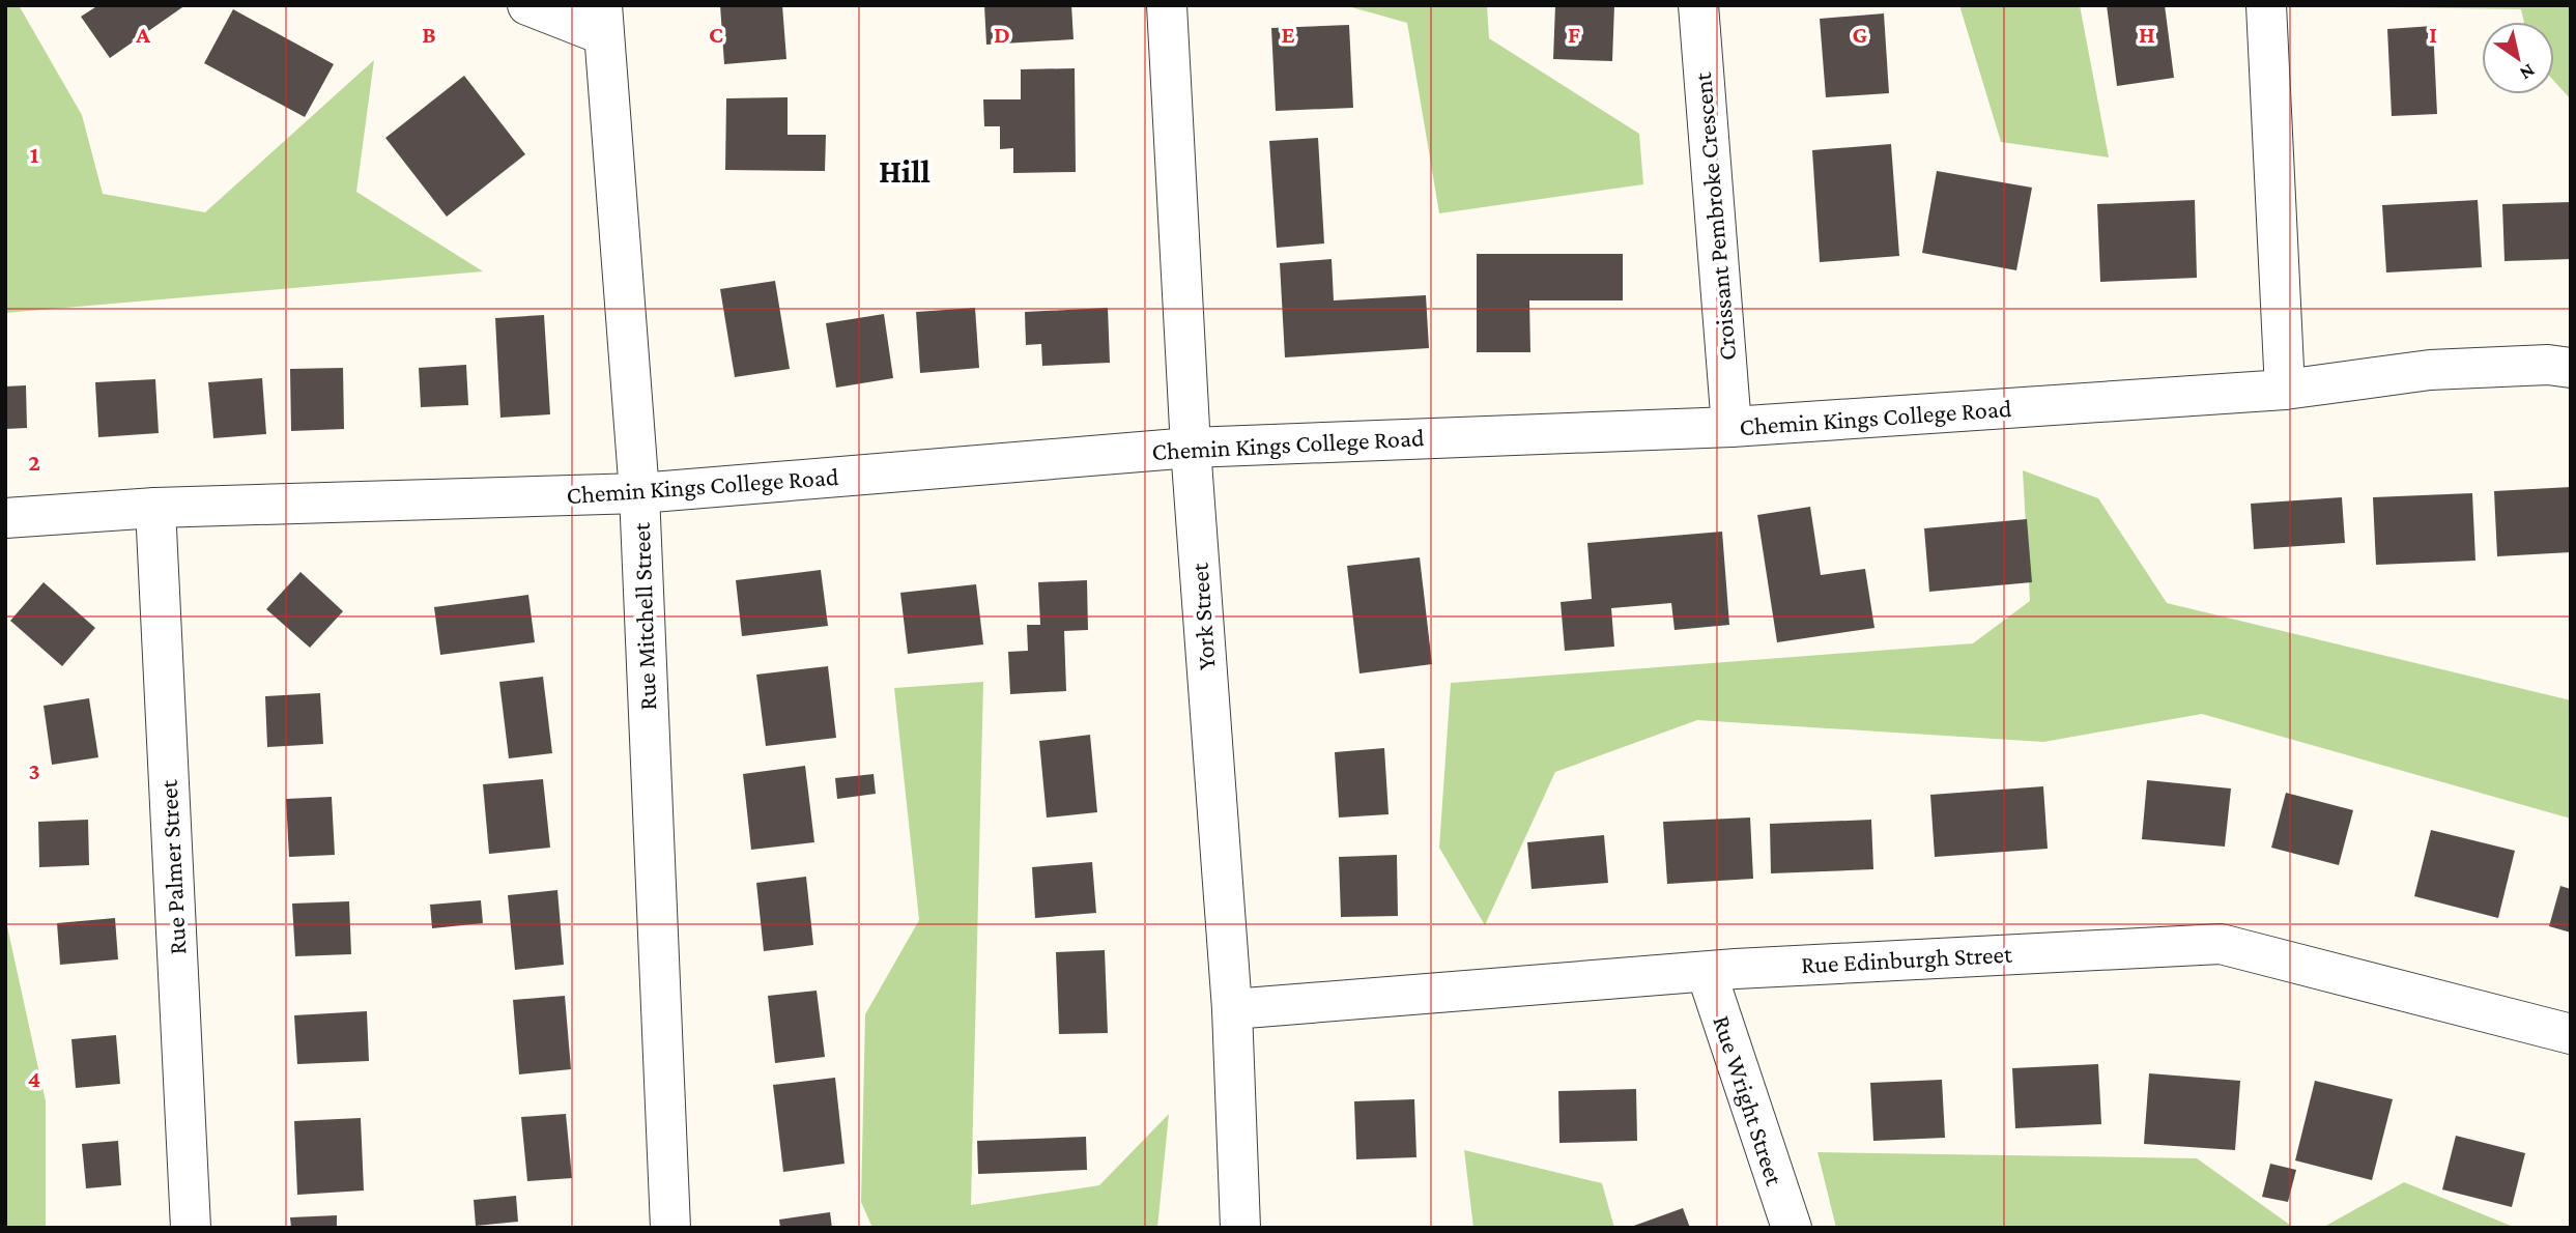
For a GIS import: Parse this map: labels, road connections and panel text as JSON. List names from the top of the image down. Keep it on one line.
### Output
{"streets":{"street":["Croissant Pembroke Crescent","Chemin Kings College Road","Rue Mitchell Street","York Street","Rue Palmer Street","Rue Edinburgh Street","Rue Wright Street"]},"crossings":[["Croissant Pembroke Crescent","Chemin Kings College Road"],["Chemin Kings College Road","Rue Mitchell Street"],["Chemin Kings College Road","York Street"],["Chemin Kings College Road","Rue Palmer Street"],["York Street","Rue Edinburgh Street"],["Rue Edinburgh Street","Rue Wright Street"]],"districts":["Hill"],"north":"bottom right","grid":{"columns":["A","B","C","D","E","F","G","H","I"],"rows":["1","2","3","4"]}}
